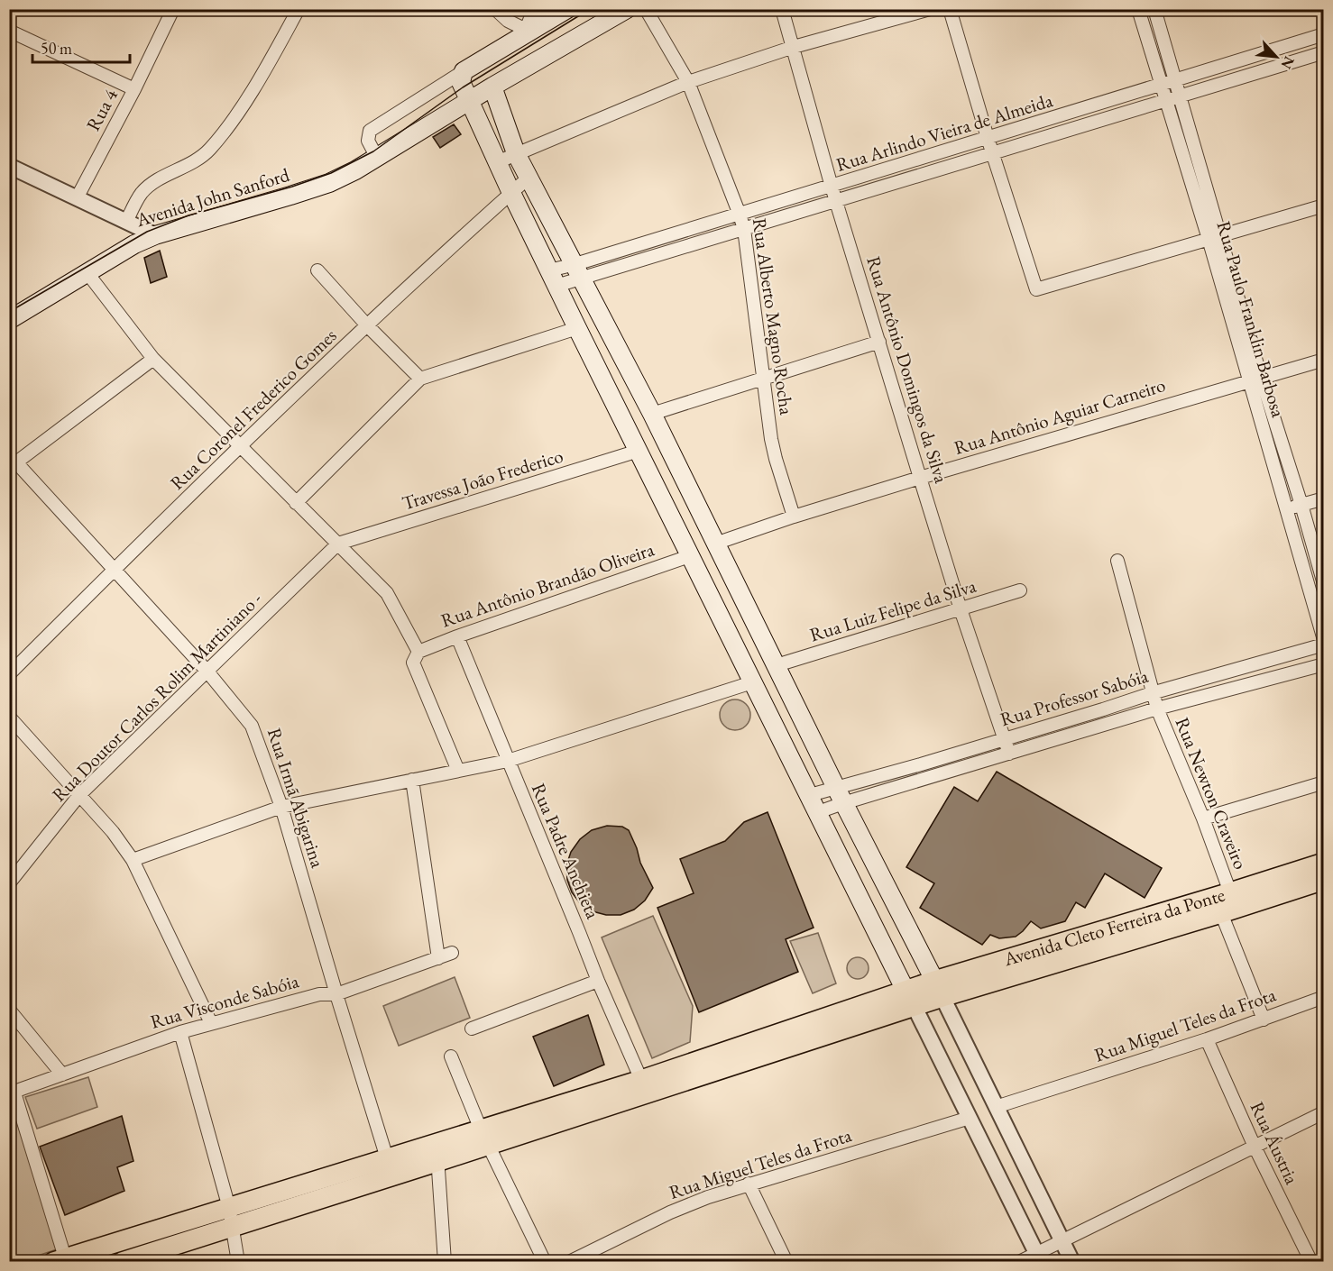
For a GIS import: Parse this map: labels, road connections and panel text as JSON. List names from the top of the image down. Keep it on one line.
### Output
{"streets":{"main road":["Avenida John Sanford","Avenida Cleto Ferreira da Ponte"],"street":["Rua 4","Rua Arlindo Vieira de Almeida","Rua Alberto Magno Rocha","Rua Paulo Franklin Barbosa","Rua Antônio Domingos da Silva","Rua Coronel Frederico Gomes","Rua Antônio Aguiar Carneiro","Travessa João Frederico","Rua Antônio Brandão Oliveira","Rua Luiz Felipe da Silva","Rua Doutor Carlos Rolim Martiniano -","Rua Professor Sabóia","Rua Newton Craveiro","Rua Irmã Abigarina","Rua Padre Anchieta","Rua Visconde Sabóia","Rua Miguel Teles da Frota","Rua Áustria"]},"crossings":[["Rua Arlindo Vieira de Almeida","Rua Alberto Magno Rocha"],["Rua Arlindo Vieira de Almeida","Rua Paulo Franklin Barbosa"],["Rua Arlindo Vieira de Almeida","Rua Antônio Domingos da Silva"],["Rua Alberto Magno Rocha","Rua Antônio Aguiar Carneiro"],["Rua Paulo Franklin Barbosa","Rua Antônio Aguiar Carneiro"],["Rua Antônio Domingos da Silva","Rua Antônio Aguiar Carneiro"],["Rua Antônio Domingos da Silva","Rua Luiz Felipe da Silva"],["Rua Antônio Domingos da Silva","Rua Professor Sabóia"],["Rua Coronel Frederico Gomes","Rua Irmã Abigarina"],["Travessa João Frederico","Rua Doutor Carlos Rolim Martiniano -"],["Rua Antônio Brandão Oliveira","Rua Padre Anchieta"],["Rua Doutor Carlos Rolim Martiniano -","Rua Irmã Abigarina"],["Rua Professor Sabóia","Rua Newton Craveiro"],["Rua Newton Craveiro","Avenida Cleto Ferreira da Ponte"],["Rua Irmã Abigarina","Rua Visconde Sabóia"],["Rua Miguel Teles da Frota","Rua Áustria"]],"scale_bar":"50 m","north":"bottom right"}
